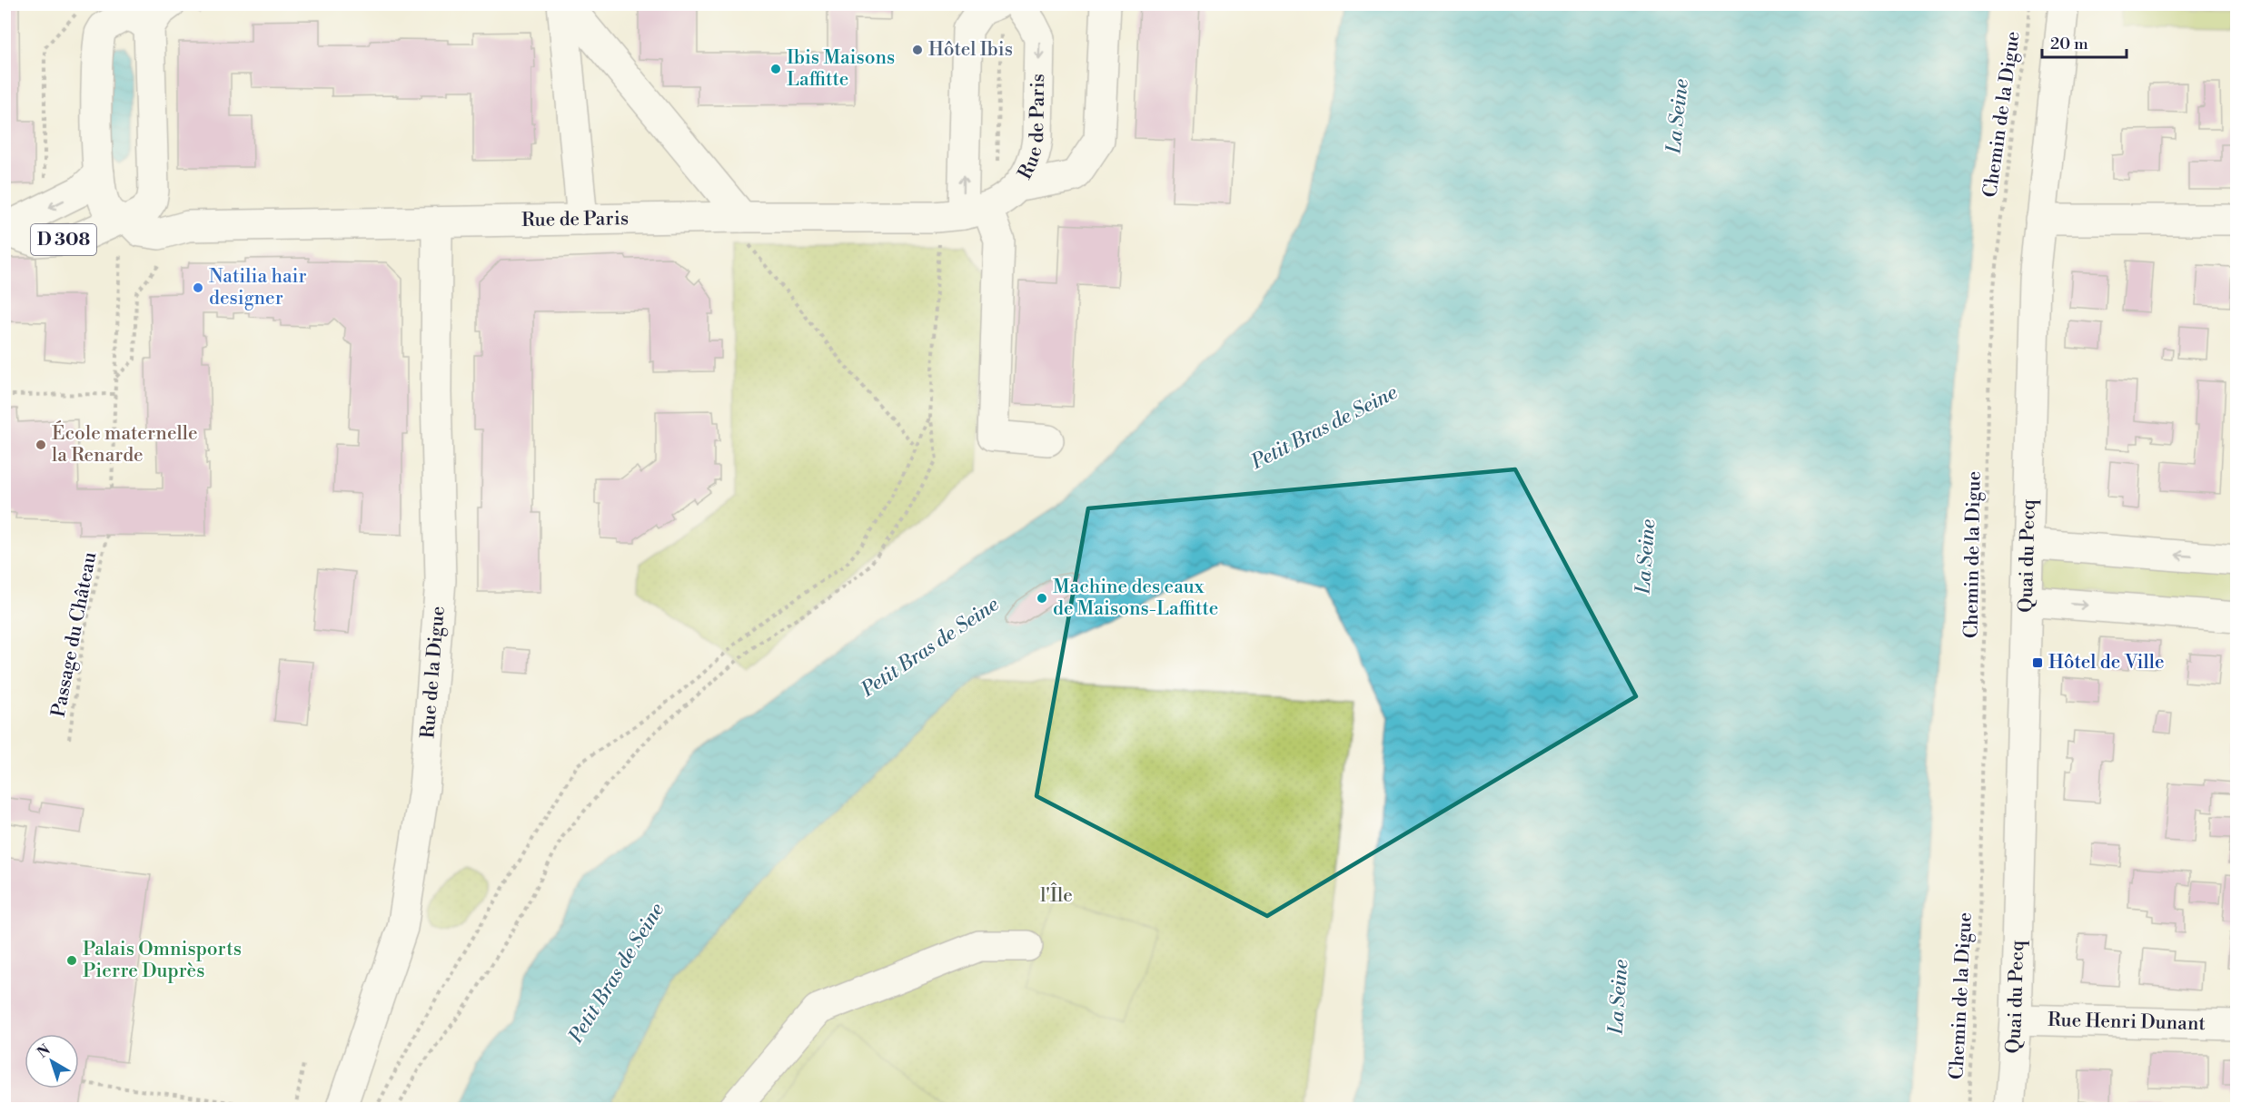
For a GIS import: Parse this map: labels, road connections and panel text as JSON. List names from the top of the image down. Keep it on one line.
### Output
{"streets":{"street":["Rue de Paris","D 308","Quai du Pecq","Rue de la Digue","Rue Henri Dunant"],"path":["Chemin de la Digue","Passage du Château"]},"crossings":[["Rue de Paris","D 308"],["Rue de Paris","Rue de la Digue"],["Quai du Pecq","Rue Henri Dunant"]],"water":["La Seine","Petit Bras de Seine"],"parks":["l'Île"],"places":{"other":["Hôtel Ibis","Ibis Maisons Laffitte","Natilia hair designer","École maternelle la Renarde","Machine des eaux de Maisons-Laffitte","Palais Omnisports Pierre Duprès"],"transit":["Hôtel de Ville"]},"scale_bar":"20 m","north":"top left"}
